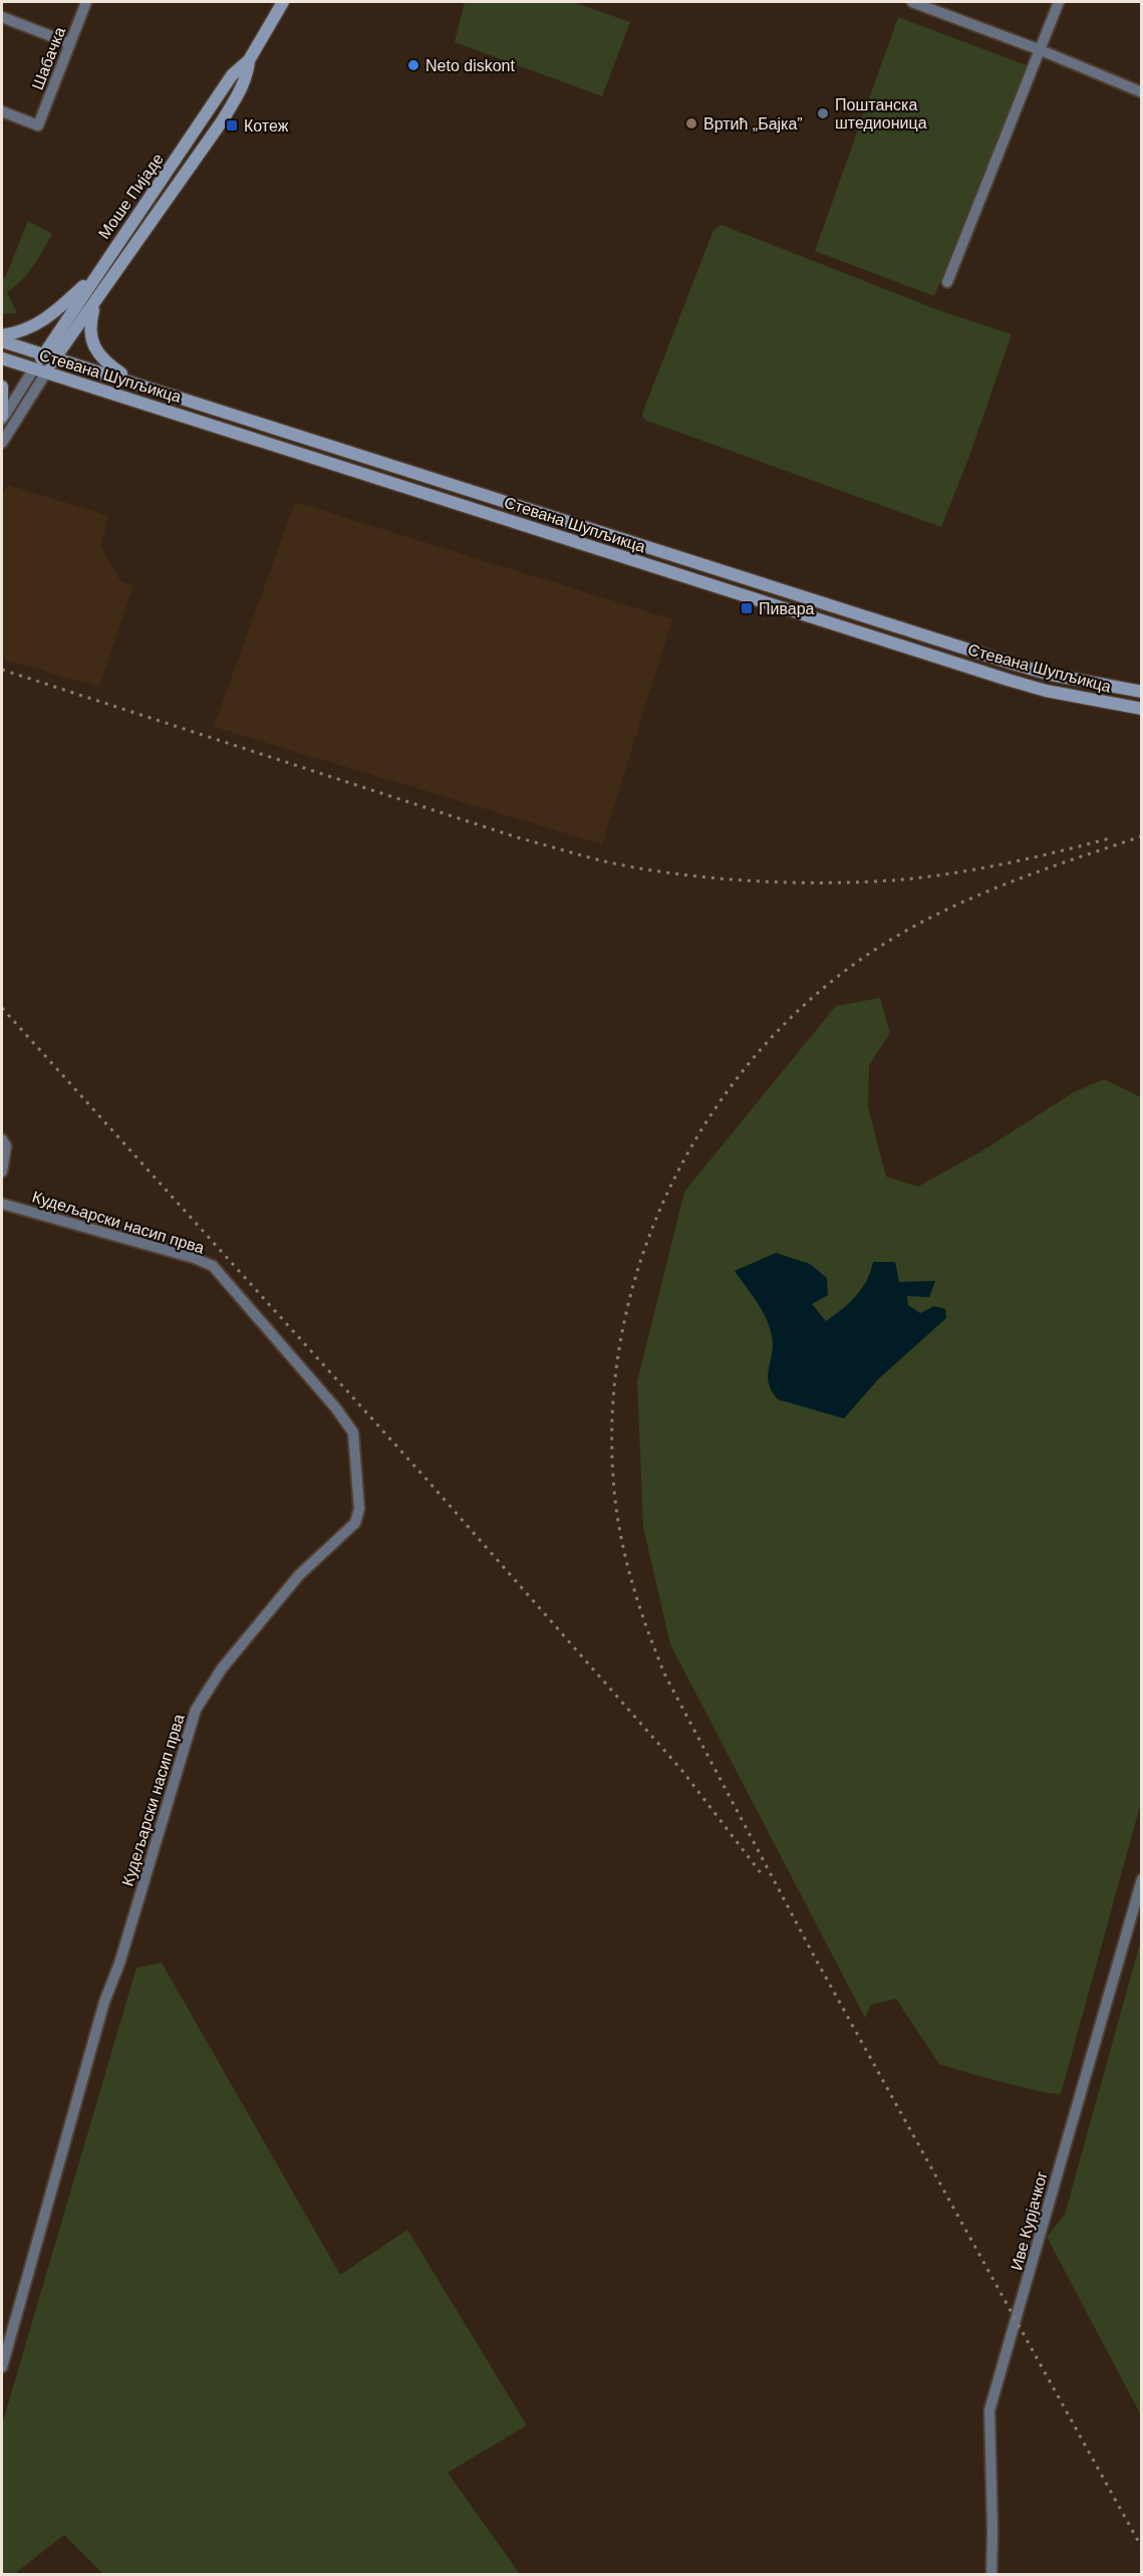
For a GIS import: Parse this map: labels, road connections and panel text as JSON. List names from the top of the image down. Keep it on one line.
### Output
{"streets":{"main road":["Моше Пијаде","Стевана Шупљикца"],"street":["Шабачка","Кудељарски насип прва","Иве Курјачког"]},"crossings":[["Моше Пијаде","Стевана Шупљикца"]],"places":{"other":["Neto diskont","Поштанска штедионица","Вртић „Бајка”"],"transit":["Котеж","Пивара"]}}
